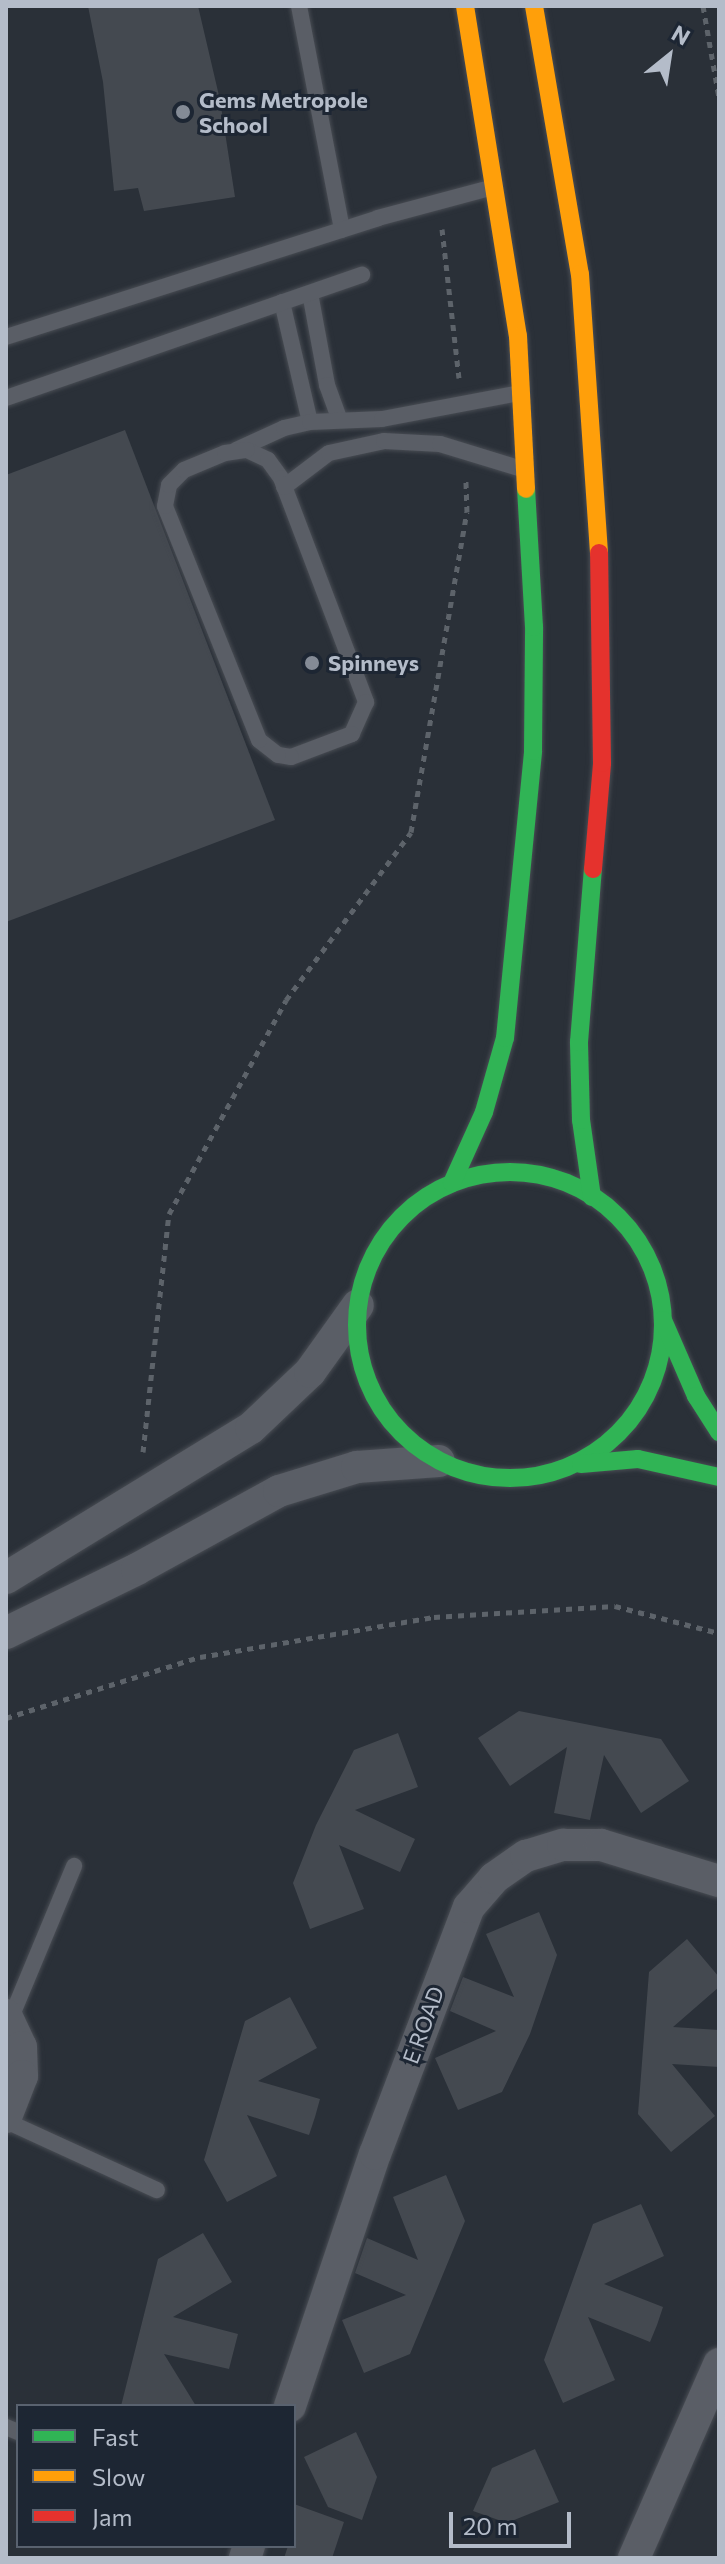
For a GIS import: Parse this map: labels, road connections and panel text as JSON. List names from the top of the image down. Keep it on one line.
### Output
{"streets":{"street":["E ROAD"]},"places":["Gems Metropole School","Spinneys"],"legend":["Fast","Slow","Jam"],"scale_bar":"20 m","north":"top right"}
